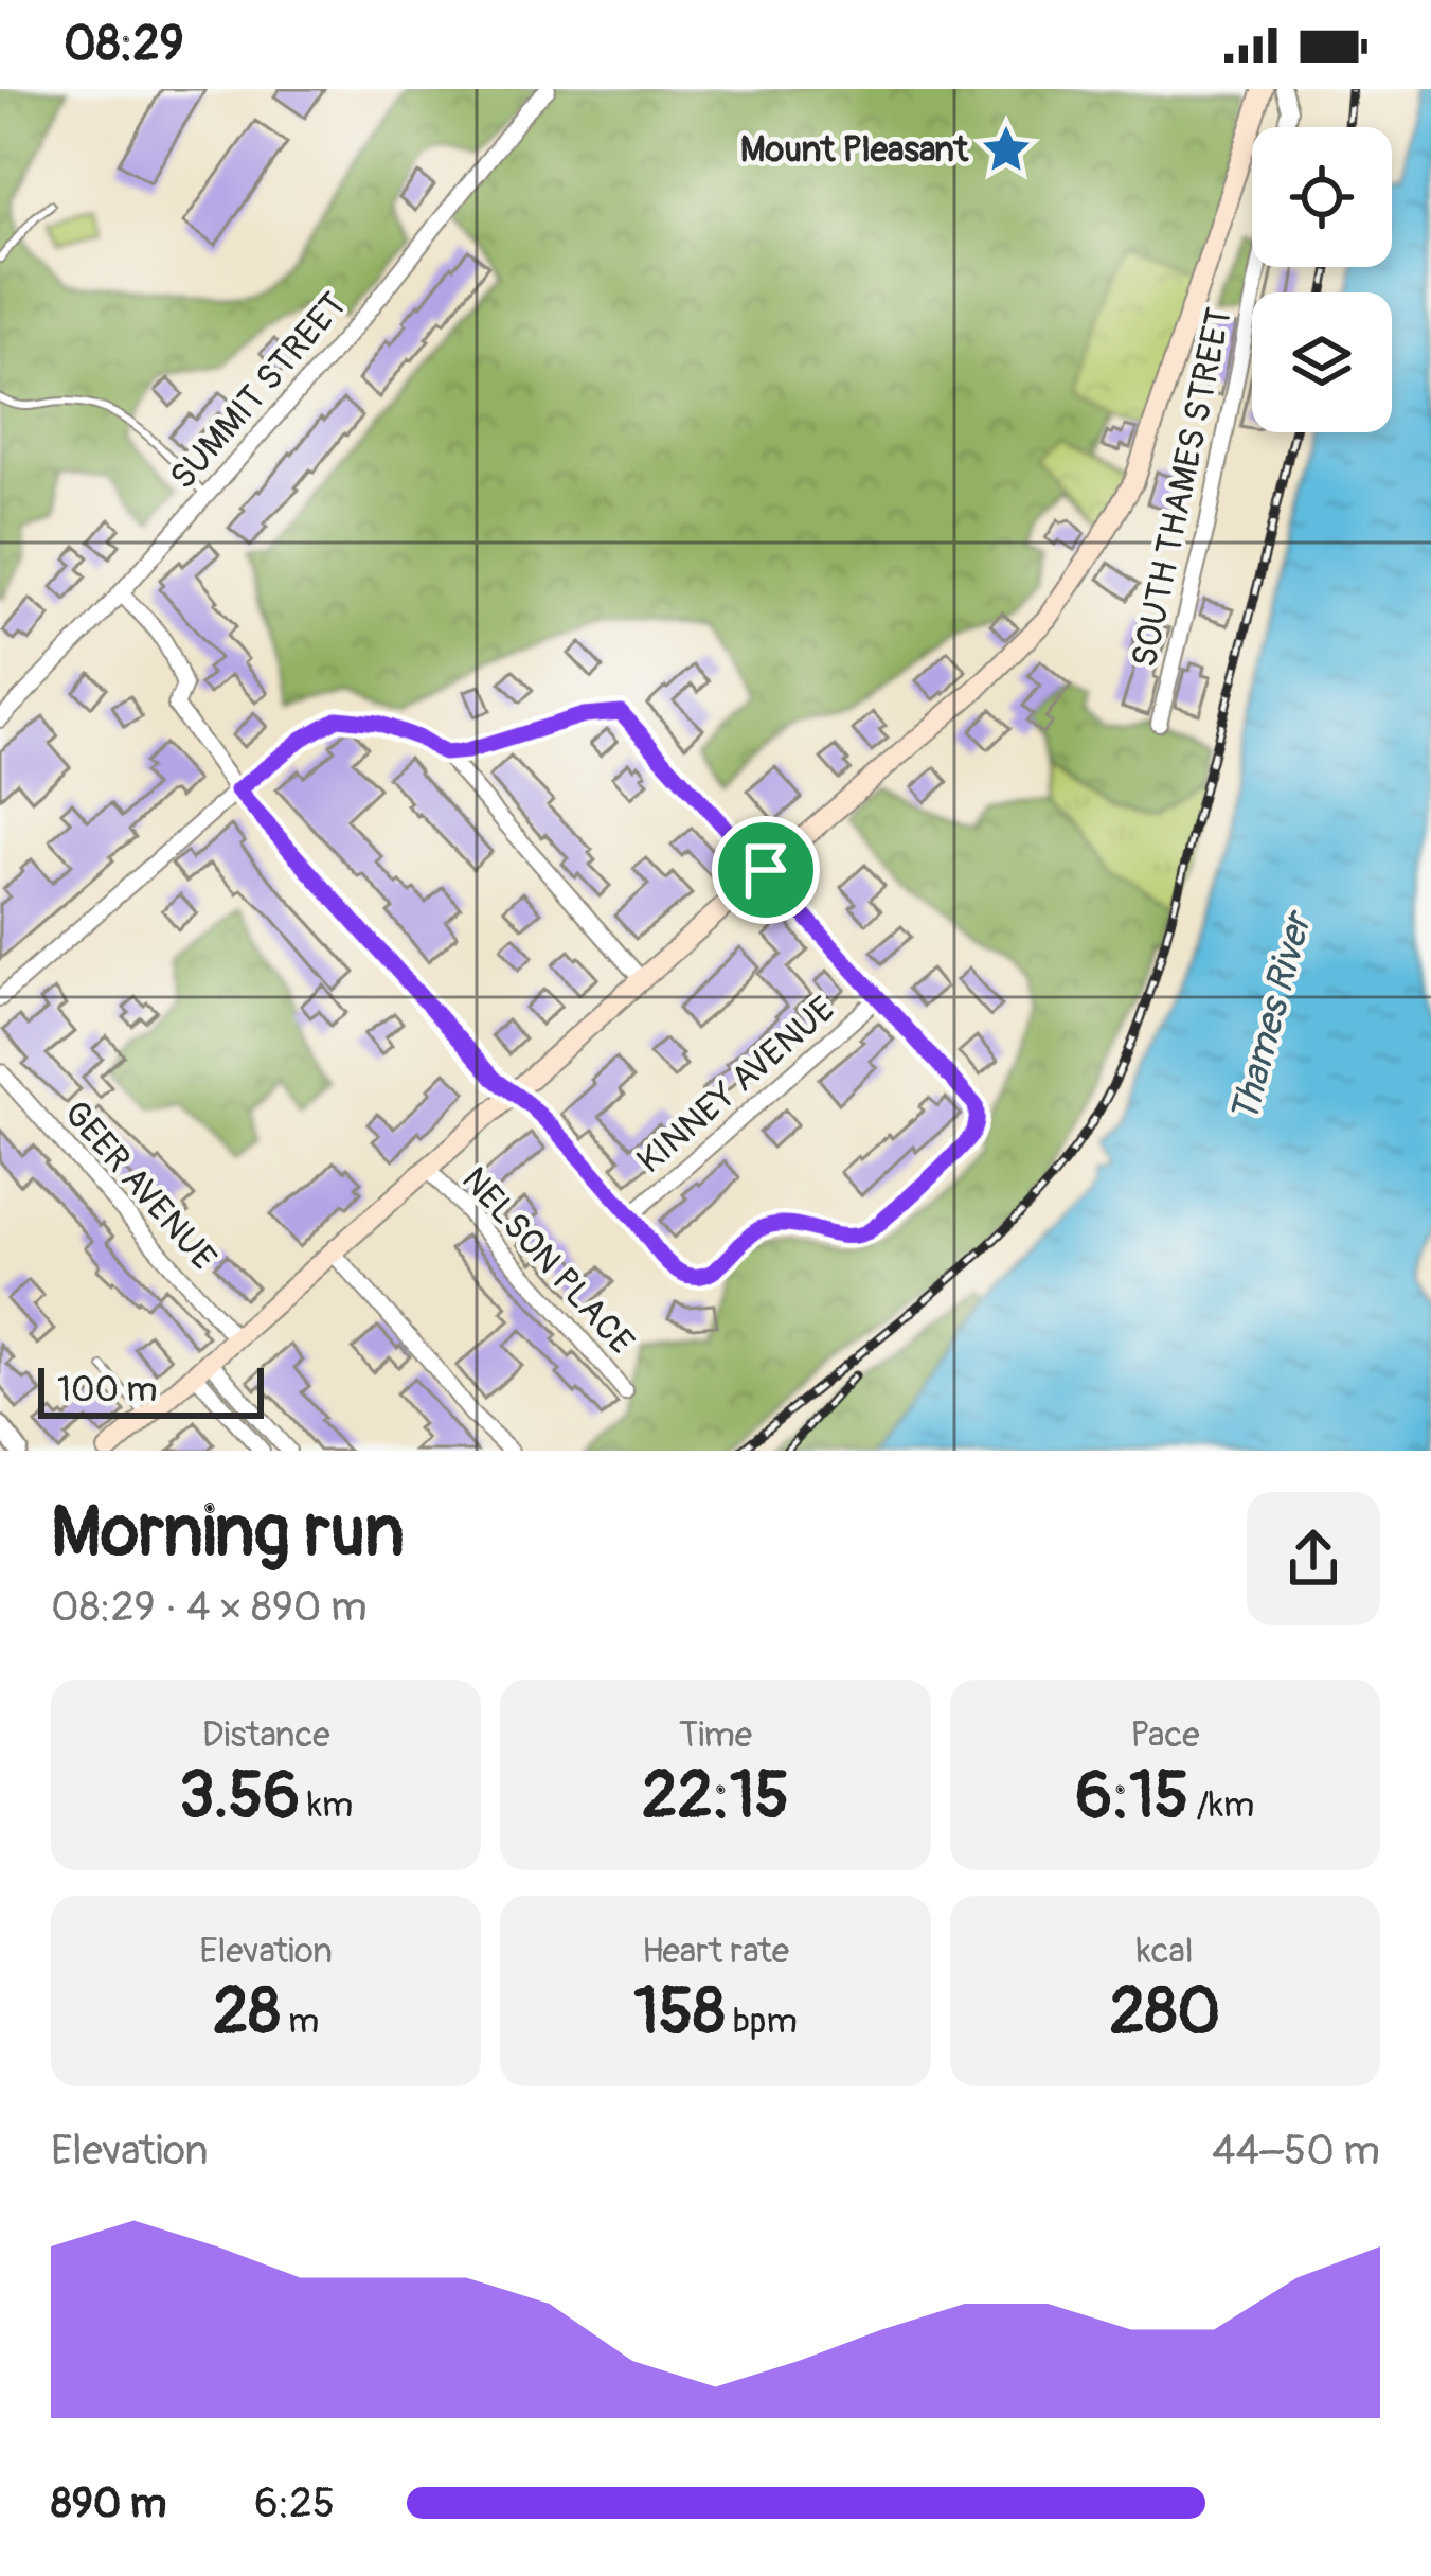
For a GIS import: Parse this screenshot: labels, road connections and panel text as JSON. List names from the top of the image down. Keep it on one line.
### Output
{"streets":{"street":["SUMMIT STREET","SOUTH THAMES STREET","KINNEY AVENUE","GEER AVENUE","NELSON PLACE"]},"water":["Thames River"],"places":{"place":["Mount Pleasant"]},"scale_bar":"100 m","page":{"status":"08:29","scale":"100 m","heading":["Morning run","08:29 · 4 × 890 m"],"stats":[["Distance","3.56 km"],["Time","22:15"],["Pace","6:15 /km"],["Elevation","28 m"],["Heart rate","158 bpm"],["kcal","280"]],"chart":["Elevation","44–50 m"],"list":[{"name":"890 m","note":"6:25"}]}}
